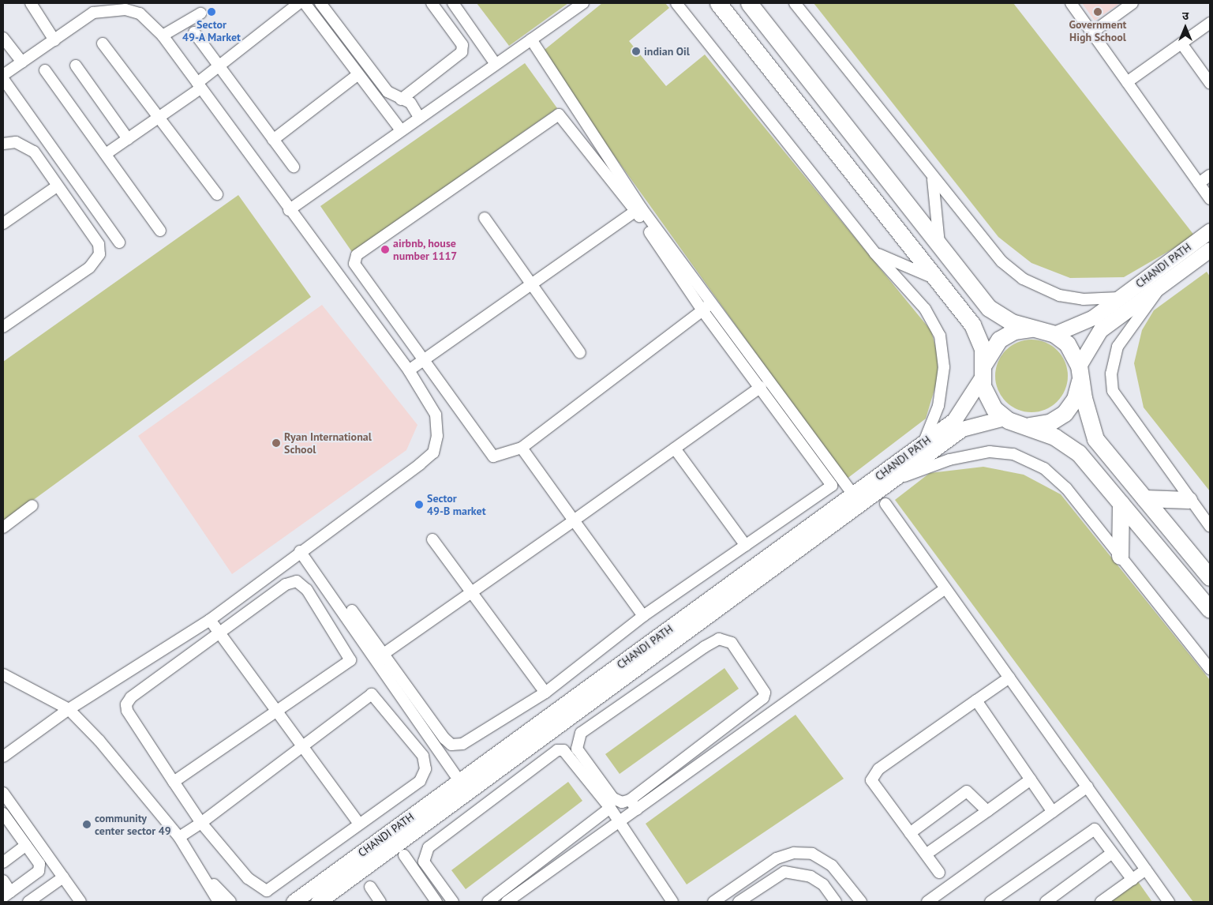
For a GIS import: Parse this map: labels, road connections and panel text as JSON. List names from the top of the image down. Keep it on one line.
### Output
{"streets":{"main road":["CHANDI PATH"]},"places":["Sector 49-A Market","Government High School","indian Oil","airbnb, house number 1117","Ryan International School","Sector 49-B market","community center sector 49"],"north":"top"}
